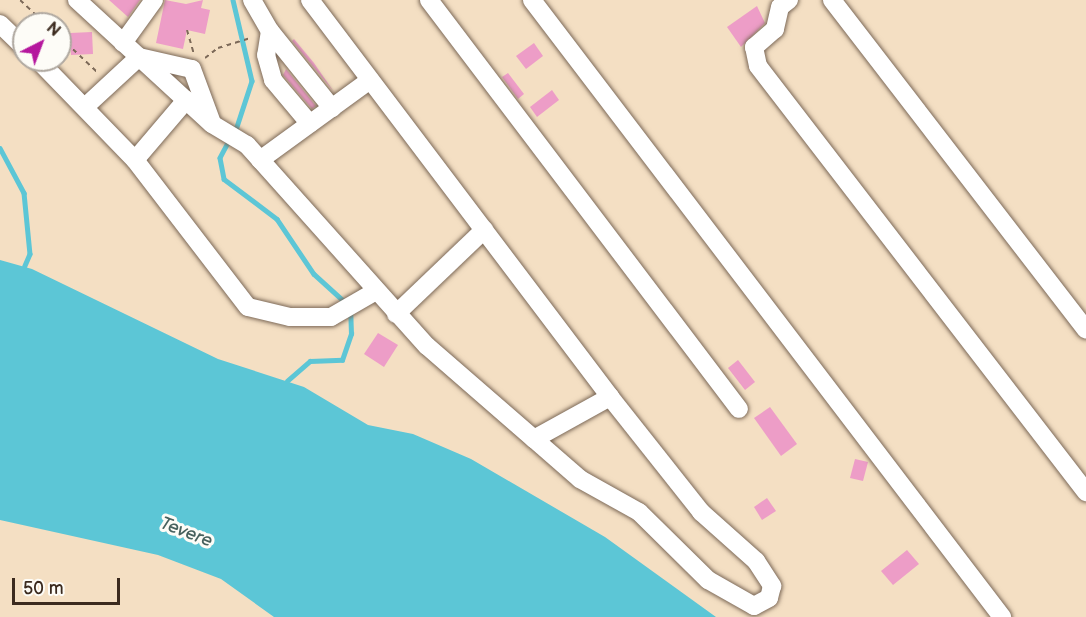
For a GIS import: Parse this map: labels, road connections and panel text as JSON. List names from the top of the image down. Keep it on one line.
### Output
{"water":["Tevere"],"scale_bar":"50 m","north":"top right"}
